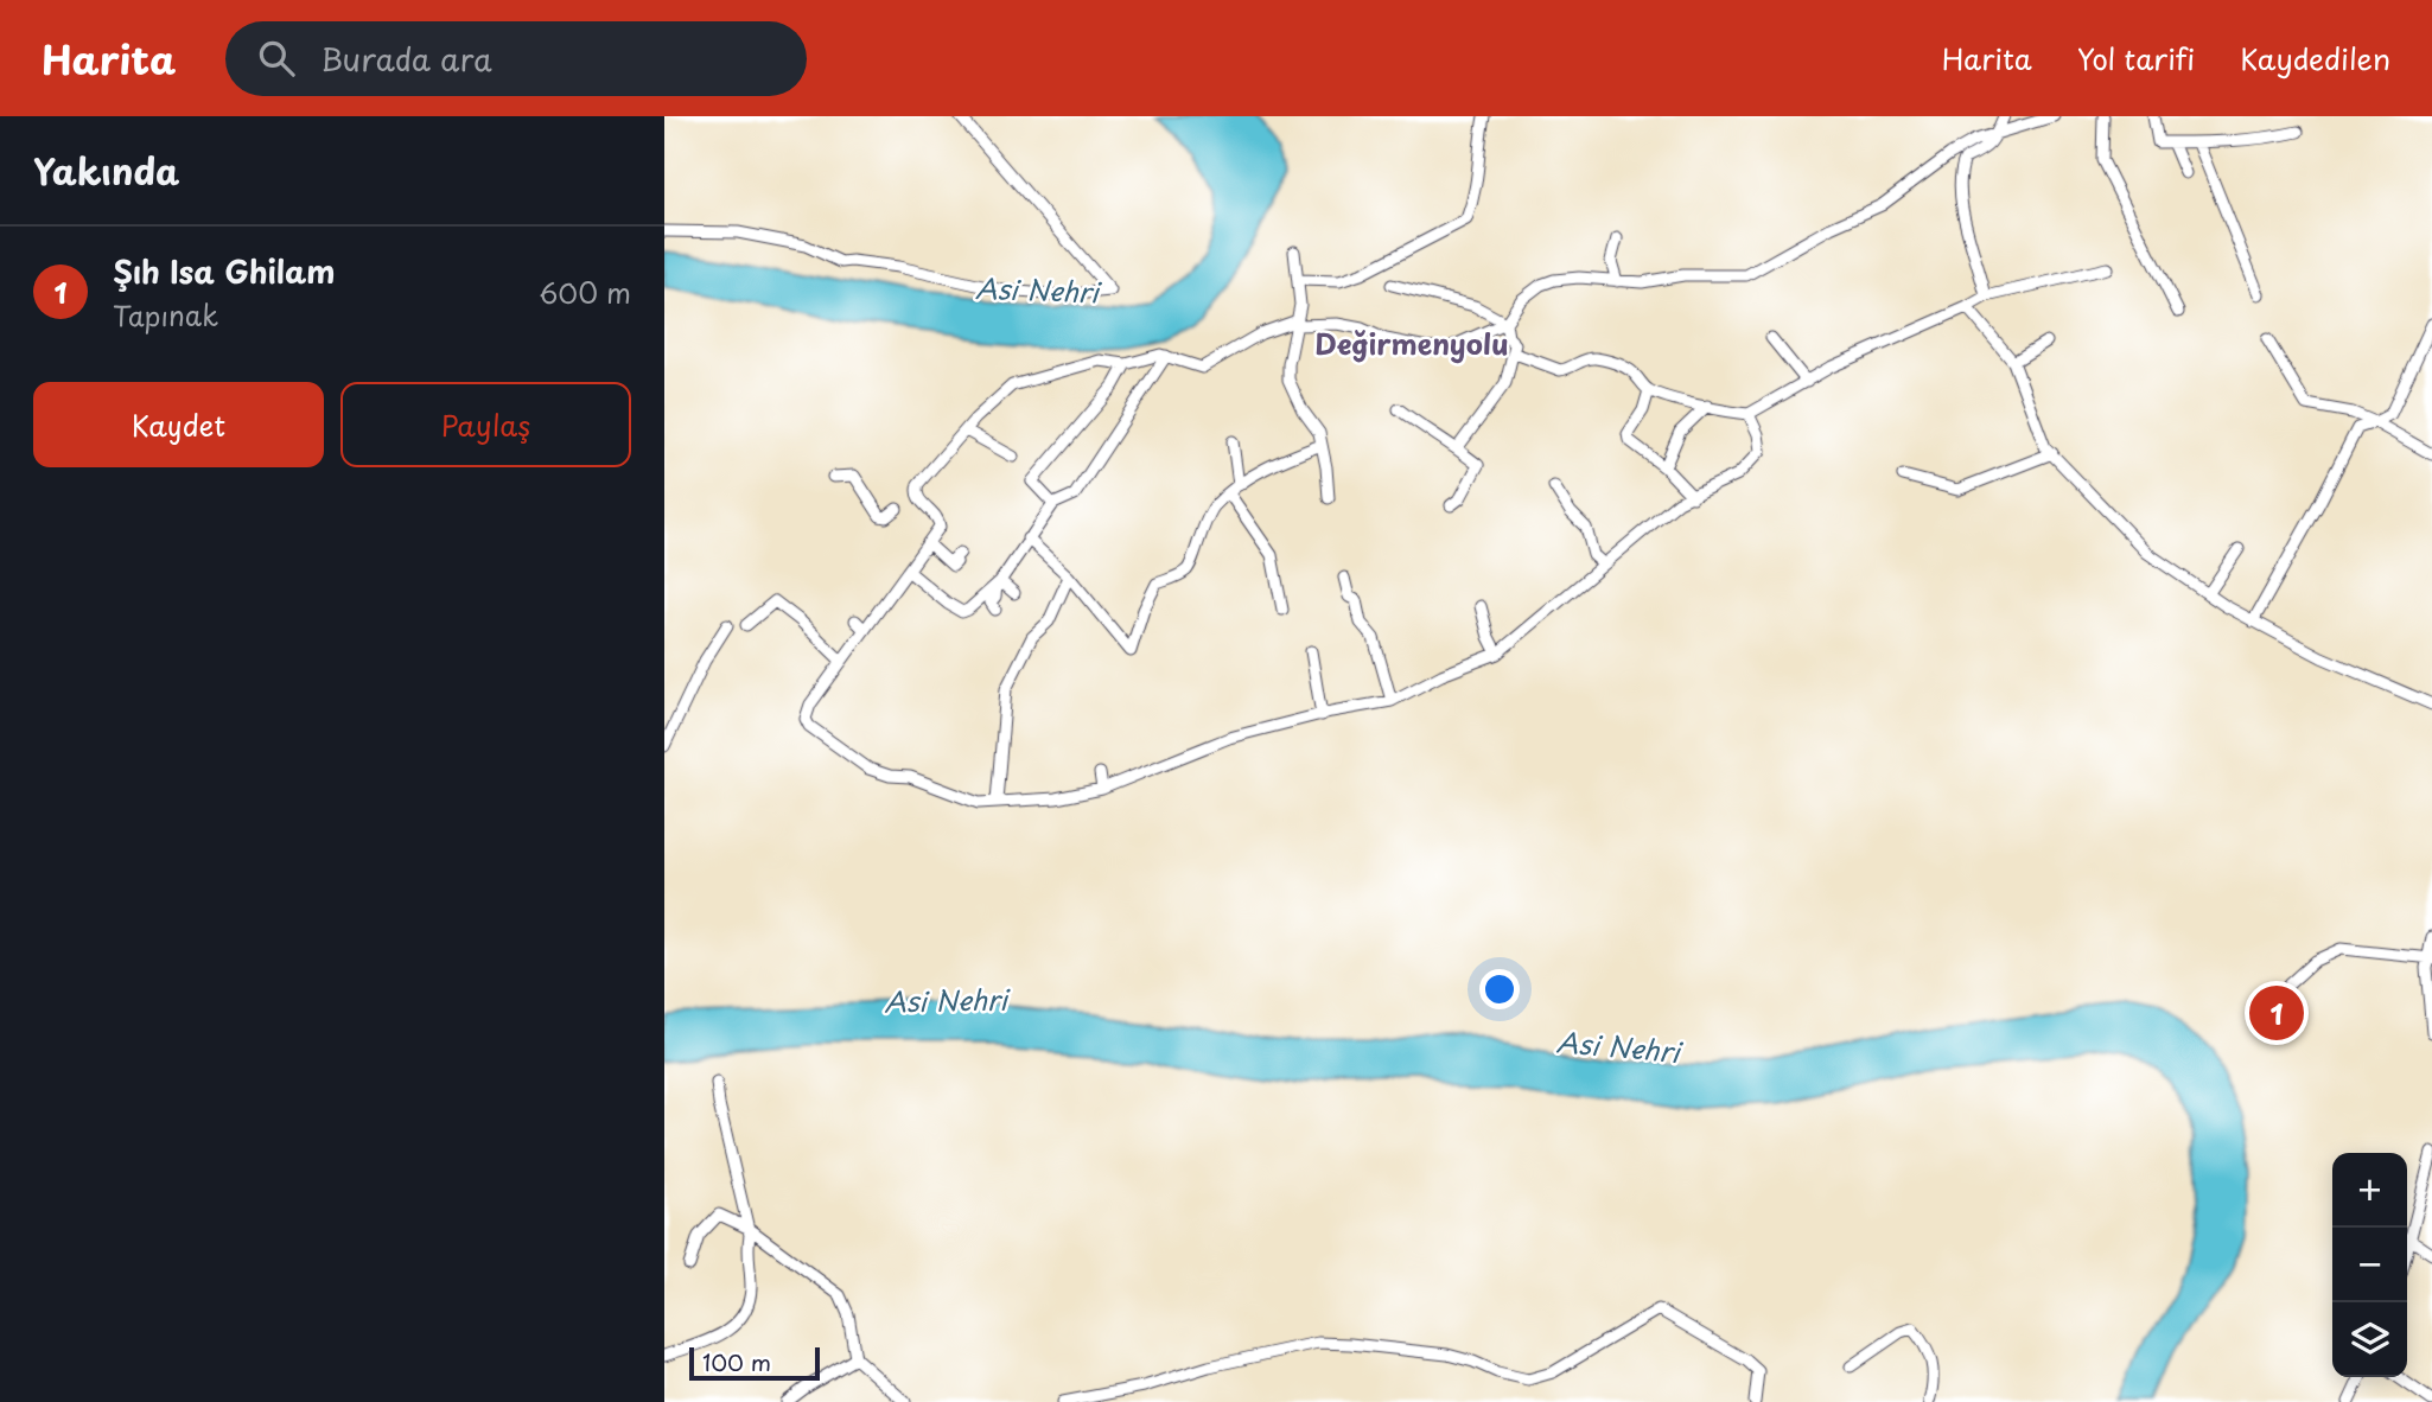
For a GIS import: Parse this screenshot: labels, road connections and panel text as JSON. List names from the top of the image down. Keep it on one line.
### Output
{"districts":["Değirmenyolu"],"water":["Asi Nehri"],"scale_bar":"100 m","page":{"header":"Harita","search":"Burada ara","nav":["Harita","Yol tarifi","Kaydedilen"],"heading":"Yakında","list":[{"mark":"1","name":"Şıh Isa Ghilam","note":"Tapınak","value":"600 m"}],"buttons":["Kaydet","Paylaş"],"pins":"1","map_buttons":["+","−"],"scale":"100 m"}}
